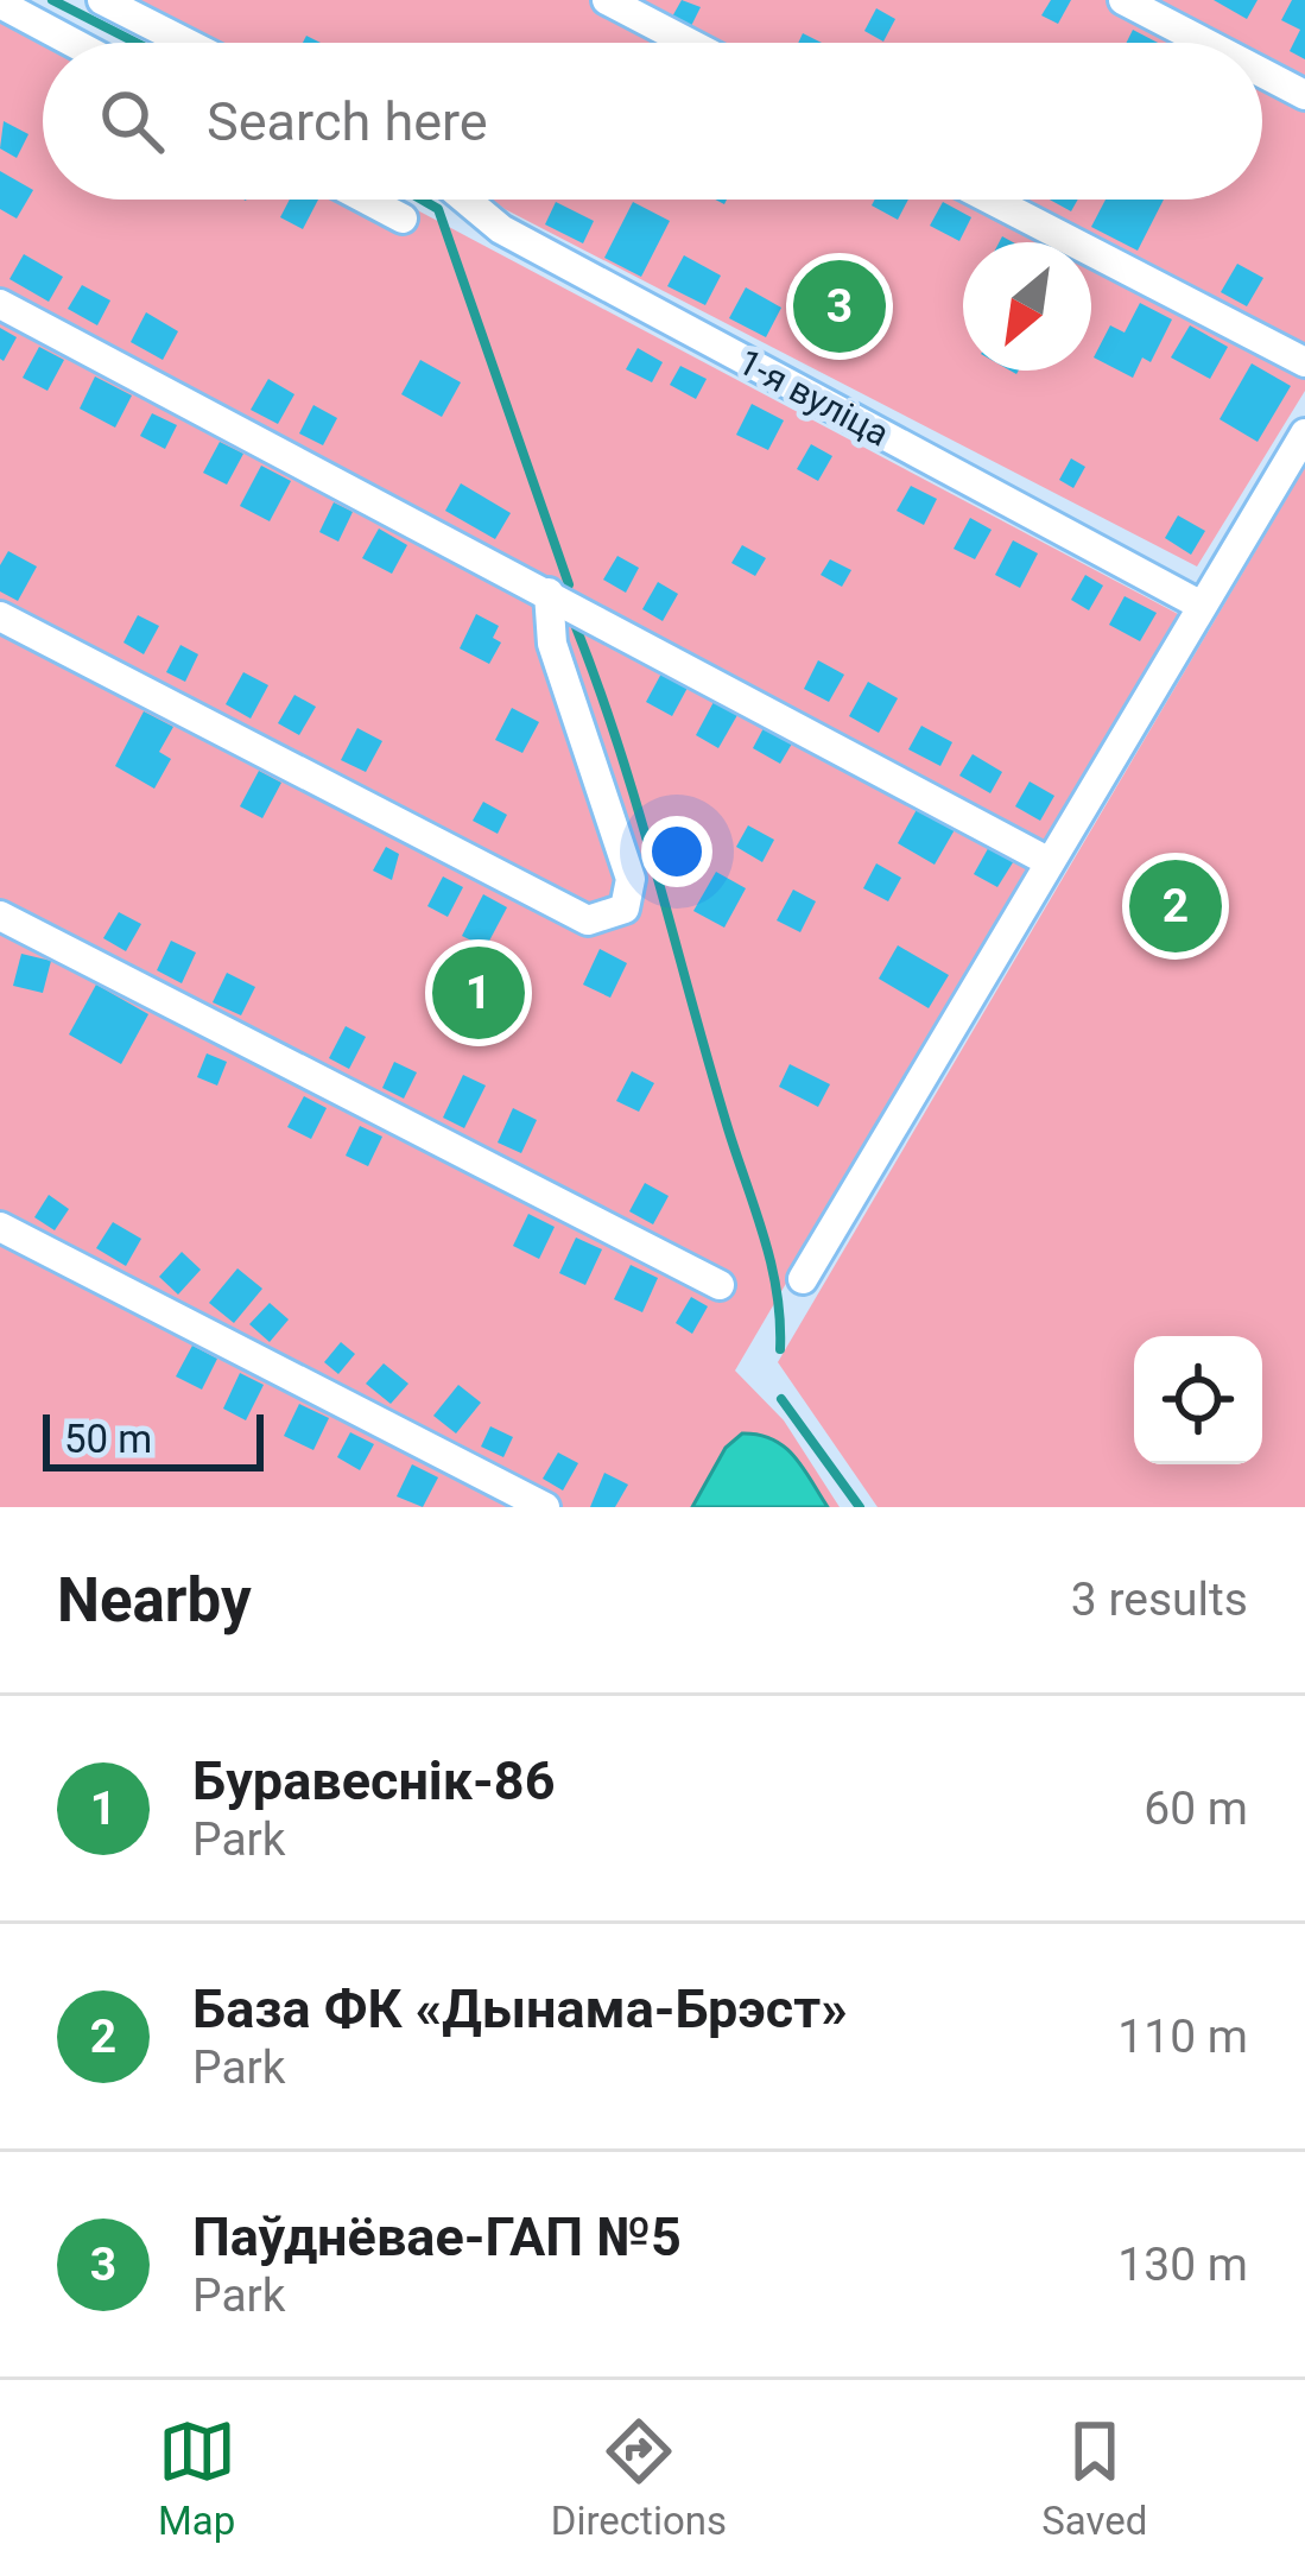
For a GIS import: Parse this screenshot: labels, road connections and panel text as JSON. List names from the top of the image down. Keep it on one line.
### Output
{"streets":{"lane":["1-я вуліца"]},"scale_bar":"50 m","north":"bottom left","page":{"search":"Search here","pins":["3","2","1"],"scale":"50 m","heading":["Nearby","3 results"],"list":[{"mark":"1","name":"Буравеснік-86","note":"Park","value":"60 m"},{"mark":"2","name":"База ФК «Дынама-Брэст»","note":"Park","value":"110 m"},{"mark":"3","name":"Паўднёвае-ГАП №5","note":"Park","value":"130 m"}],"nav":["Map","Directions","Saved"]}}
